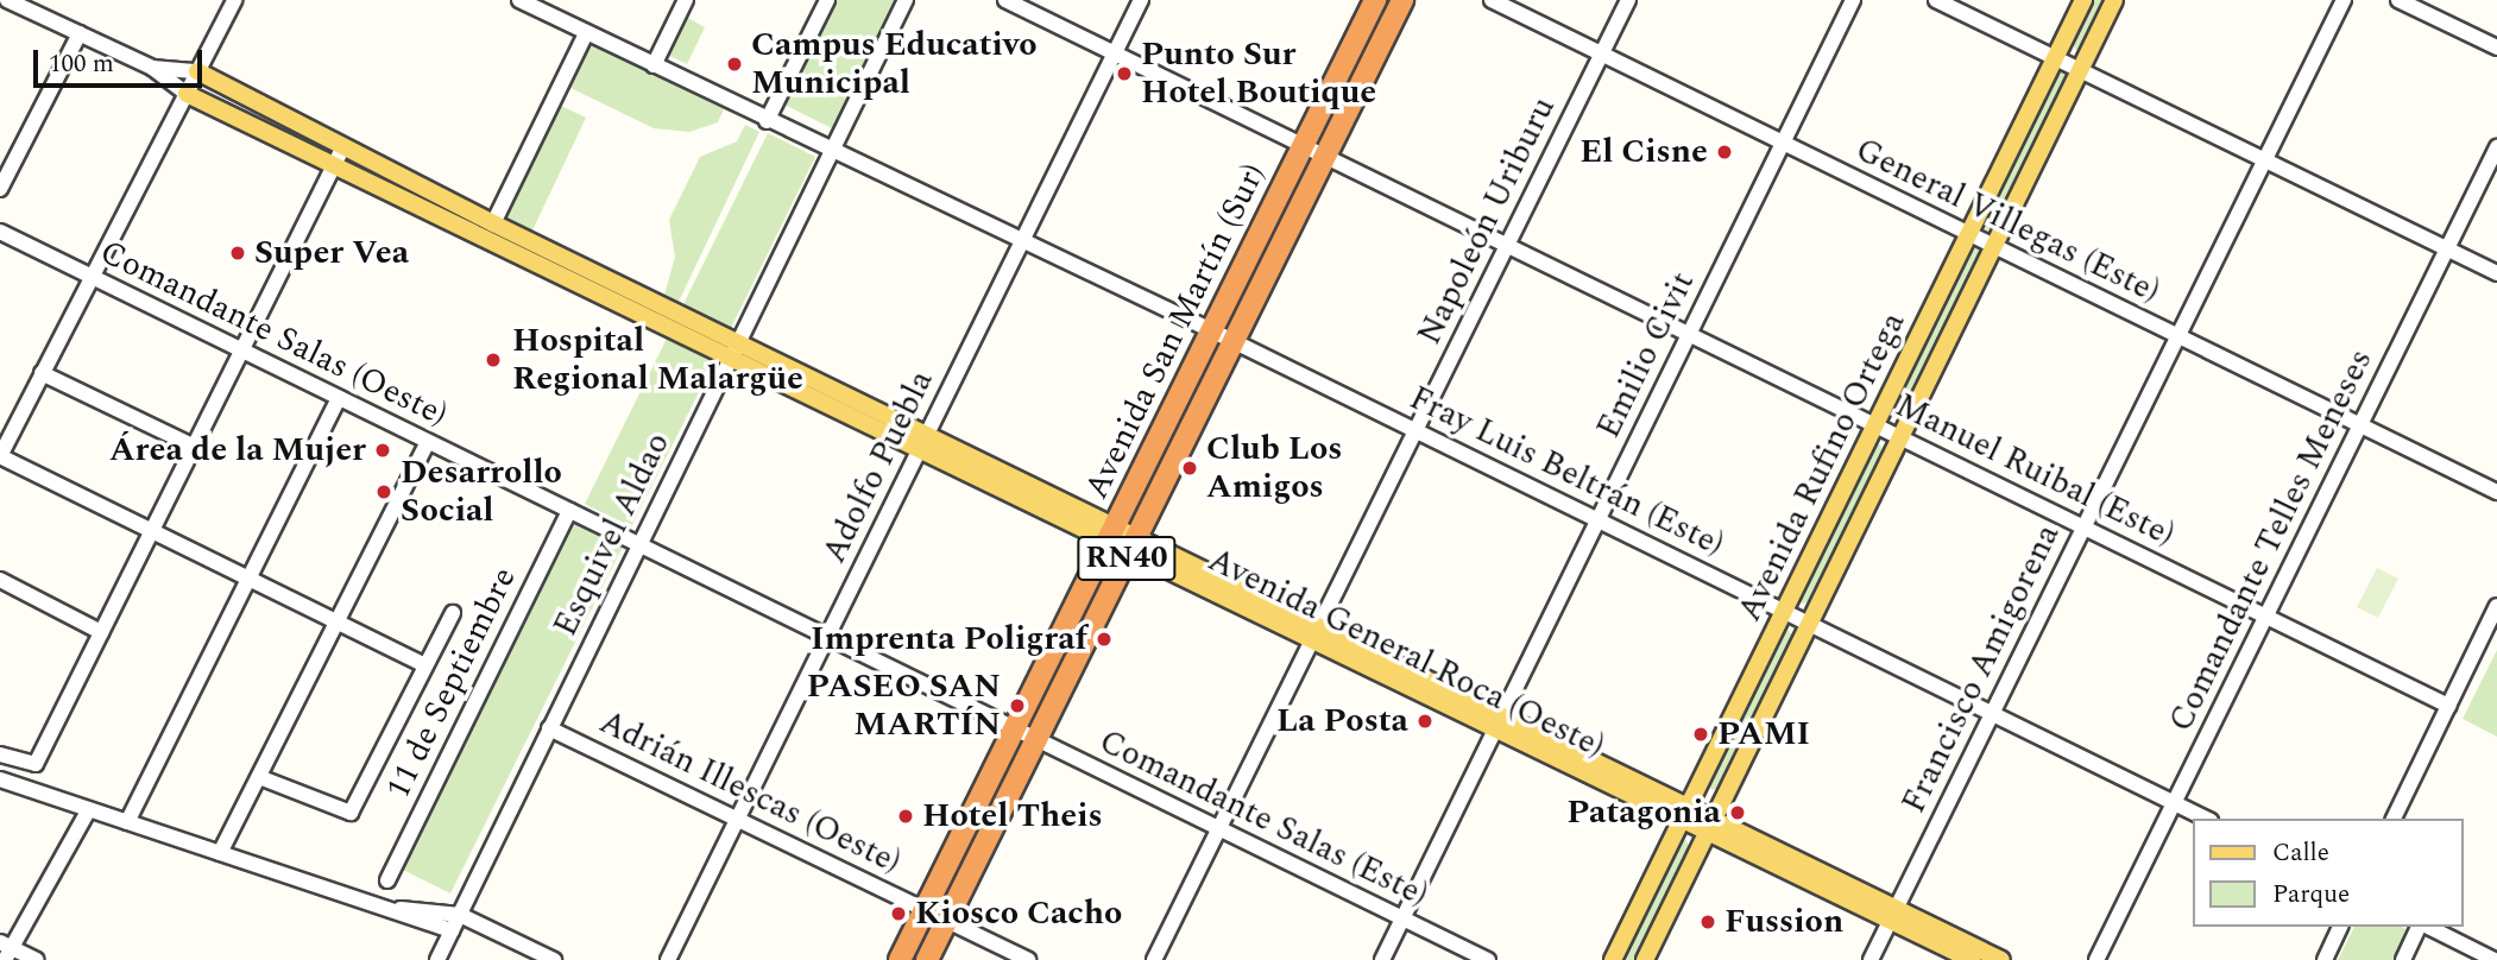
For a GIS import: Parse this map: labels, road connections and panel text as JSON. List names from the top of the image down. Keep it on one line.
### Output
{"streets":{"highway":["Avenida San Martín (Sur)","RN40"],"main road":["Avenida Rufino Ortega","Avenida General Roca (Oeste)"],"street":["Napoleón Uriburu","General Villegas (Este)","Comandante Salas (Oeste)","Emilio Civit","Adolfo Puebla","Manuel Ruibal (Este)","Fray Luis Beltrán (Este)","Esquivel Aldao","Comandante Telles Meneses","Francisco Amigorena","11 de Septiembre","Adrián Illescas (Oeste)","Comandante Salas (Este)"]},"crossings":[["Napoleón Uriburu","General Villegas (Este)"],["Napoleón Uriburu","Manuel Ruibal (Este)"],["Napoleón Uriburu","Fray Luis Beltrán (Este)"],["Napoleón Uriburu","Avenida General Roca (Oeste)"],["Napoleón Uriburu","Comandante Salas (Este)"],["General Villegas (Este)","Emilio Civit"],["General Villegas (Este)","Avenida Rufino Ortega"],["General Villegas (Este)","Comandante Telles Meneses"],["General Villegas (Este)","Francisco Amigorena"],["Avenida San Martín (Sur)","Comandante Salas (Oeste)"],["Avenida San Martín (Sur)","Manuel Ruibal (Este)"],["Avenida San Martín (Sur)","Fray Luis Beltrán (Este)"],["Avenida San Martín (Sur)","Avenida General Roca (Oeste)"],["Avenida San Martín (Sur)","Adrián Illescas (Oeste)"],["Avenida San Martín (Sur)","Comandante Salas (Este)"],["Comandante Salas (Oeste)","Adolfo Puebla"],["Comandante Salas (Oeste)","Esquivel Aldao"],["Comandante Salas (Oeste)","11 de Septiembre"],["Comandante Salas (Oeste)","Comandante Salas (Este)"],["Emilio Civit","Manuel Ruibal (Este)"],["Emilio Civit","Fray Luis Beltrán (Este)"],["Emilio Civit","Avenida General Roca (Oeste)"],["Emilio Civit","Comandante Salas (Este)"],["Adolfo Puebla","Manuel Ruibal (Este)"],["Adolfo Puebla","Fray Luis Beltrán (Este)"],["Adolfo Puebla","Avenida General Roca (Oeste)"],["Adolfo Puebla","Adrián Illescas (Oeste)"],["Avenida Rufino Ortega","Manuel Ruibal (Este)"],["Avenida Rufino Ortega","Fray Luis Beltrán (Este)"],["Avenida Rufino Ortega","Avenida General Roca (Oeste)"],["Manuel Ruibal (Este)","Comandante Telles Meneses"],["Manuel Ruibal (Este)","Francisco Amigorena"],["Fray Luis Beltrán (Este)","Esquivel Aldao"],["Fray Luis Beltrán (Este)","Comandante Telles Meneses"],["Fray Luis Beltrán (Este)","Francisco Amigorena"],["Esquivel Aldao","Avenida General Roca (Oeste)"],["Esquivel Aldao","Adrián Illescas (Oeste)"],["Avenida General Roca (Oeste)","Francisco Amigorena"]],"places":["Campus Educativo Municipal","Punto Sur Hotel Boutique","El Cisne","Super Vea","Hospital Regional Malargüe","Área de la Mujer","Club Los Amigos","Desarrollo Social","Imprenta Poligraf","PASEO SAN MARTÍN","La Posta","PAMI","Patagonia","Hotel Theis","Kiosco Cacho","Fussion"],"legend":["Calle","Parque"],"scale_bar":"100 m"}
